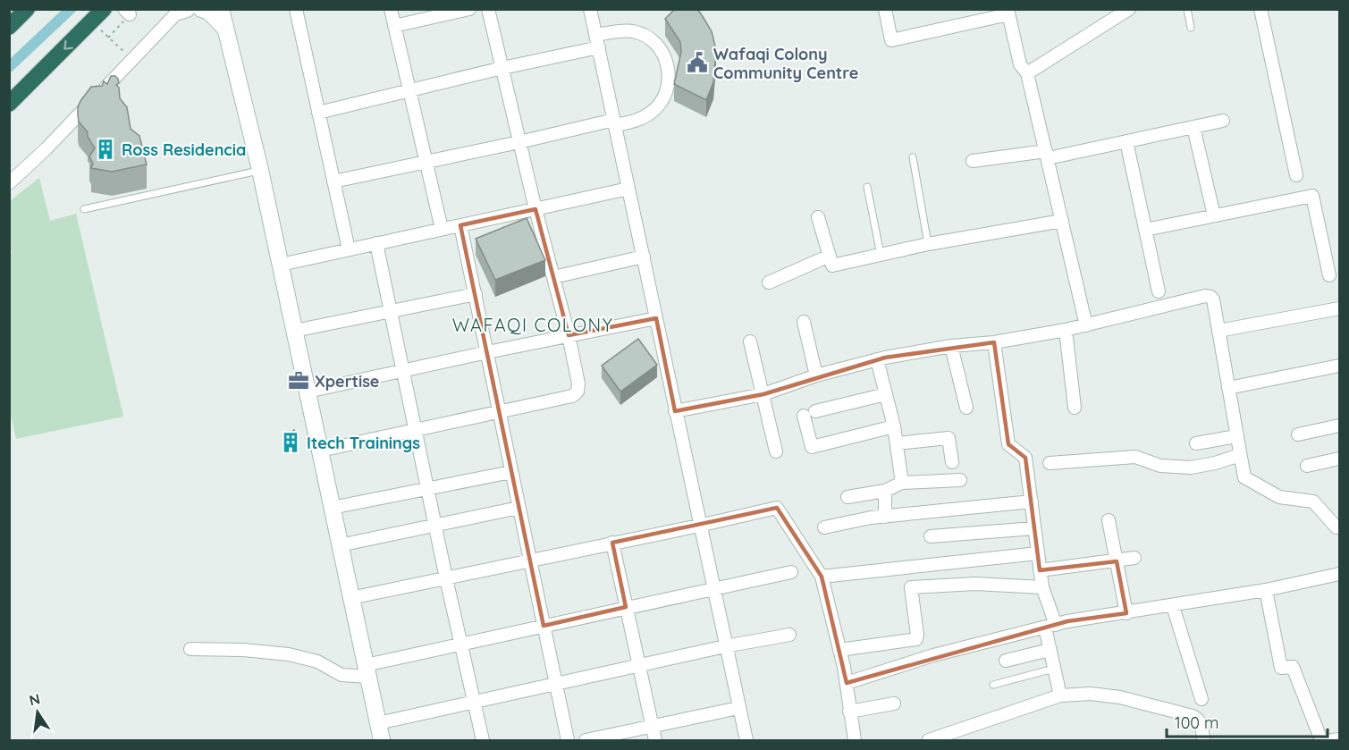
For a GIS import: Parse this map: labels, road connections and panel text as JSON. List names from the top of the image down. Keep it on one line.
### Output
{"districts":["WAFAQI COLONY"],"places":{"public building":["Wafaqi Colony Community Centre"],"building":["Ross Residencia","Itech Trainings"],"office":["Xpertise"]},"scale_bar":"100 m","north":"top"}
